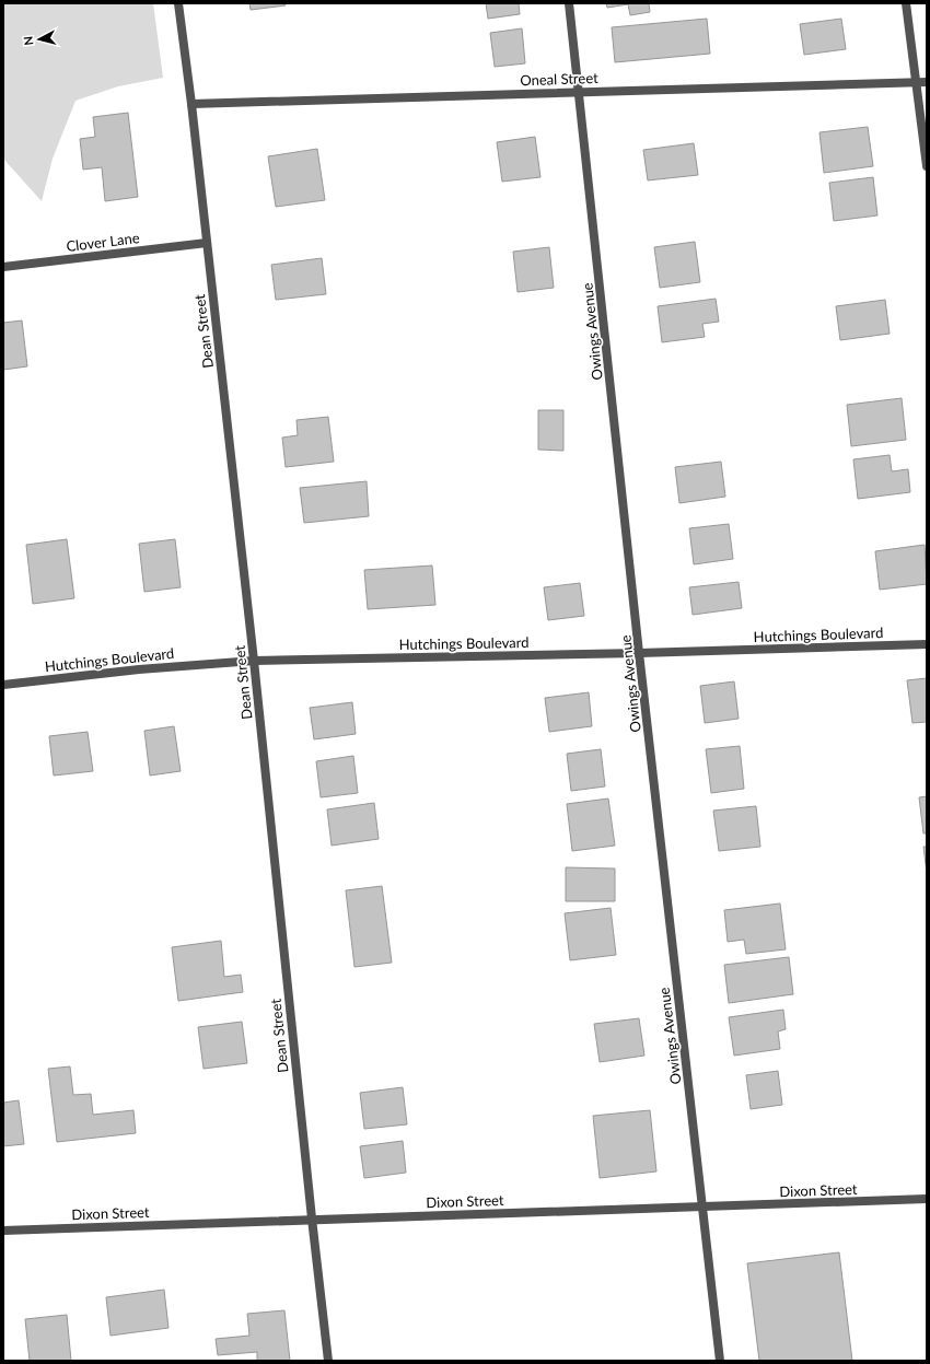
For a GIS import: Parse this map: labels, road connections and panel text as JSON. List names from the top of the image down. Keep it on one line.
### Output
{"streets":{"street":["Oneal Street","Clover Lane","Dean Street","Owings Avenue","Hutchings Boulevard","Dixon Street"]},"crossings":[["Oneal Street","Dean Street"],["Oneal Street","Owings Avenue"],["Clover Lane","Dean Street"],["Dean Street","Hutchings Boulevard"],["Dean Street","Dixon Street"],["Owings Avenue","Hutchings Boulevard"],["Owings Avenue","Dixon Street"]],"north":"left"}
